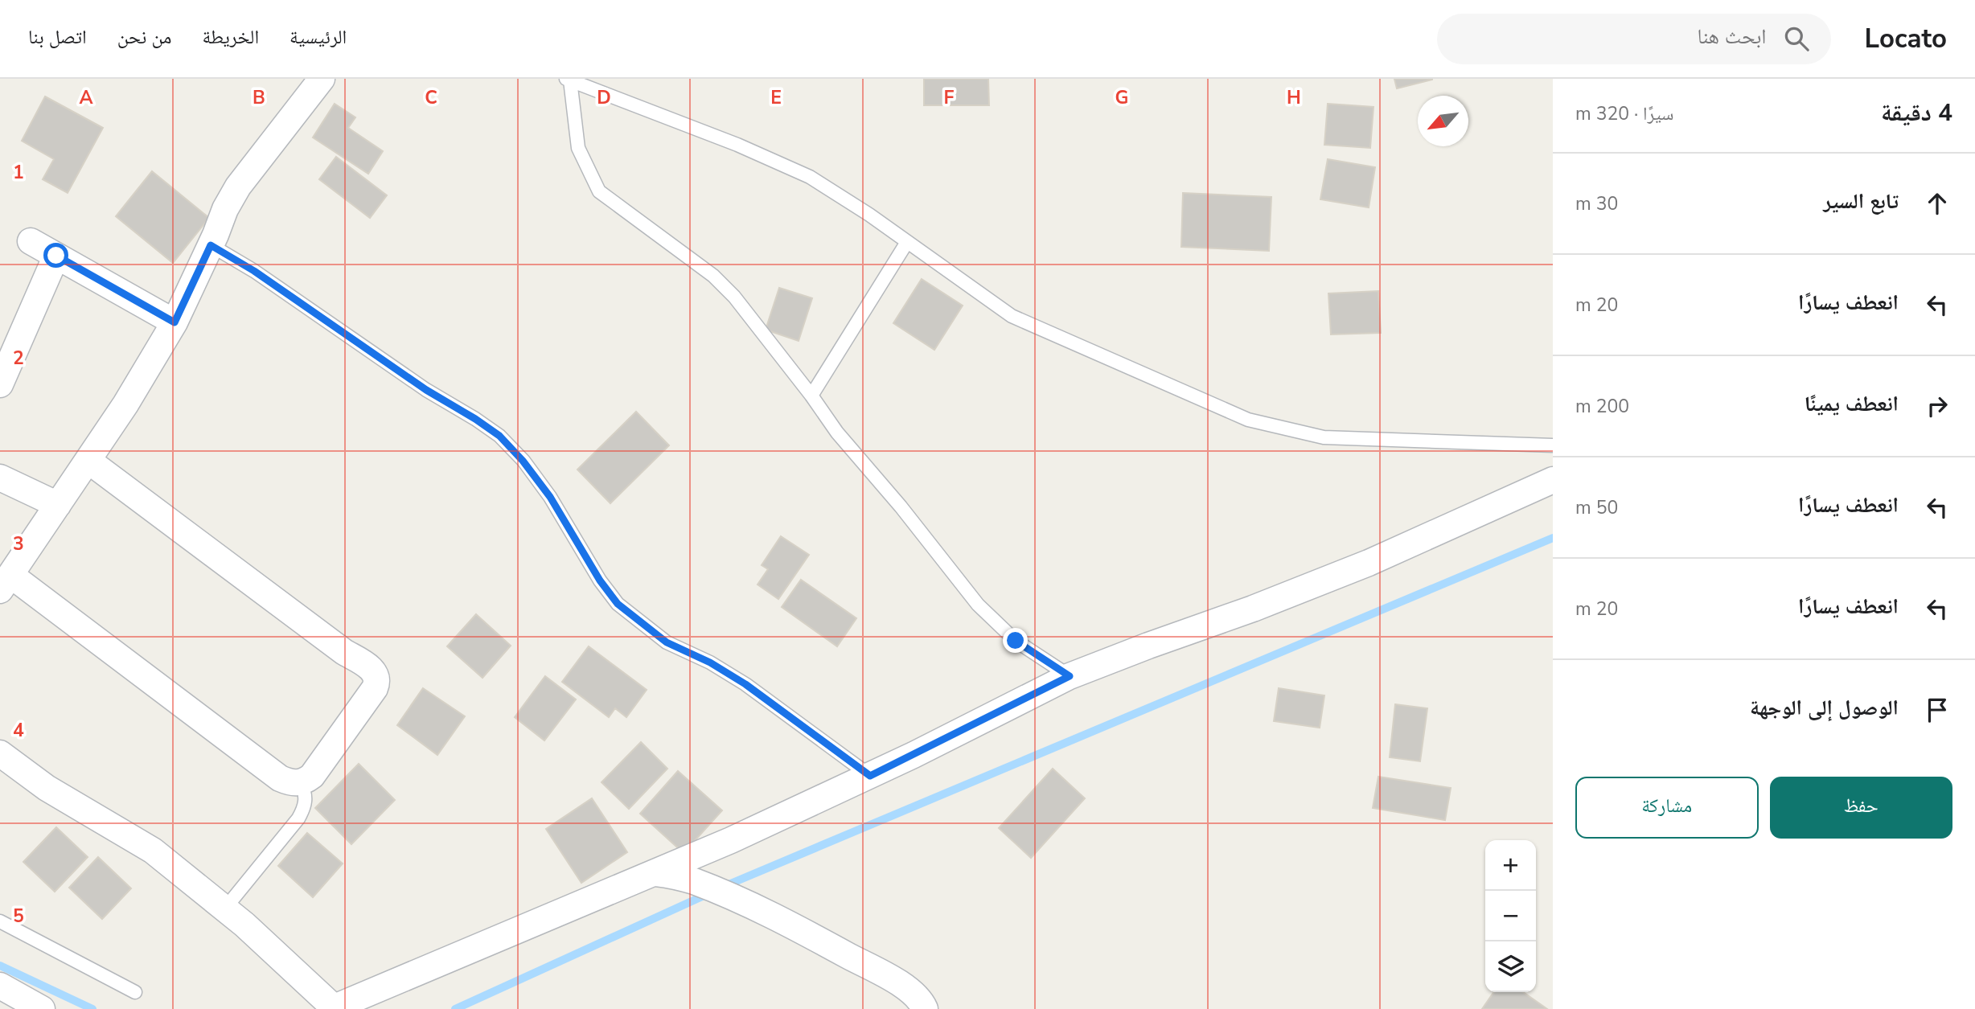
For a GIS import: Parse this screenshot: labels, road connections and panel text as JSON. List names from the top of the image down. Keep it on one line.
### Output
{"north":"bottom left","page":{"header":"Locato","search":"ابحث هنا","nav":["الرئيسية","الخريطة","من نحن","اتصل بنا"],"heading":["4 دقيقة","سيرًا · 320 m"],"list":[["تابع السير","30 m"],["انعطف يسارًا","20 m"],["انعطف يمينًا","200 m"],["انعطف يسارًا","50 m"],["انعطف يسارًا","20 m"],"الوصول إلى الوجهة"],"buttons":["حفظ","مشاركة"],"map_buttons":["+","−"]},"grid":{"columns":["A","B","C","D","E","F","G","H"],"rows":["1","2","3","4","5"]}}
